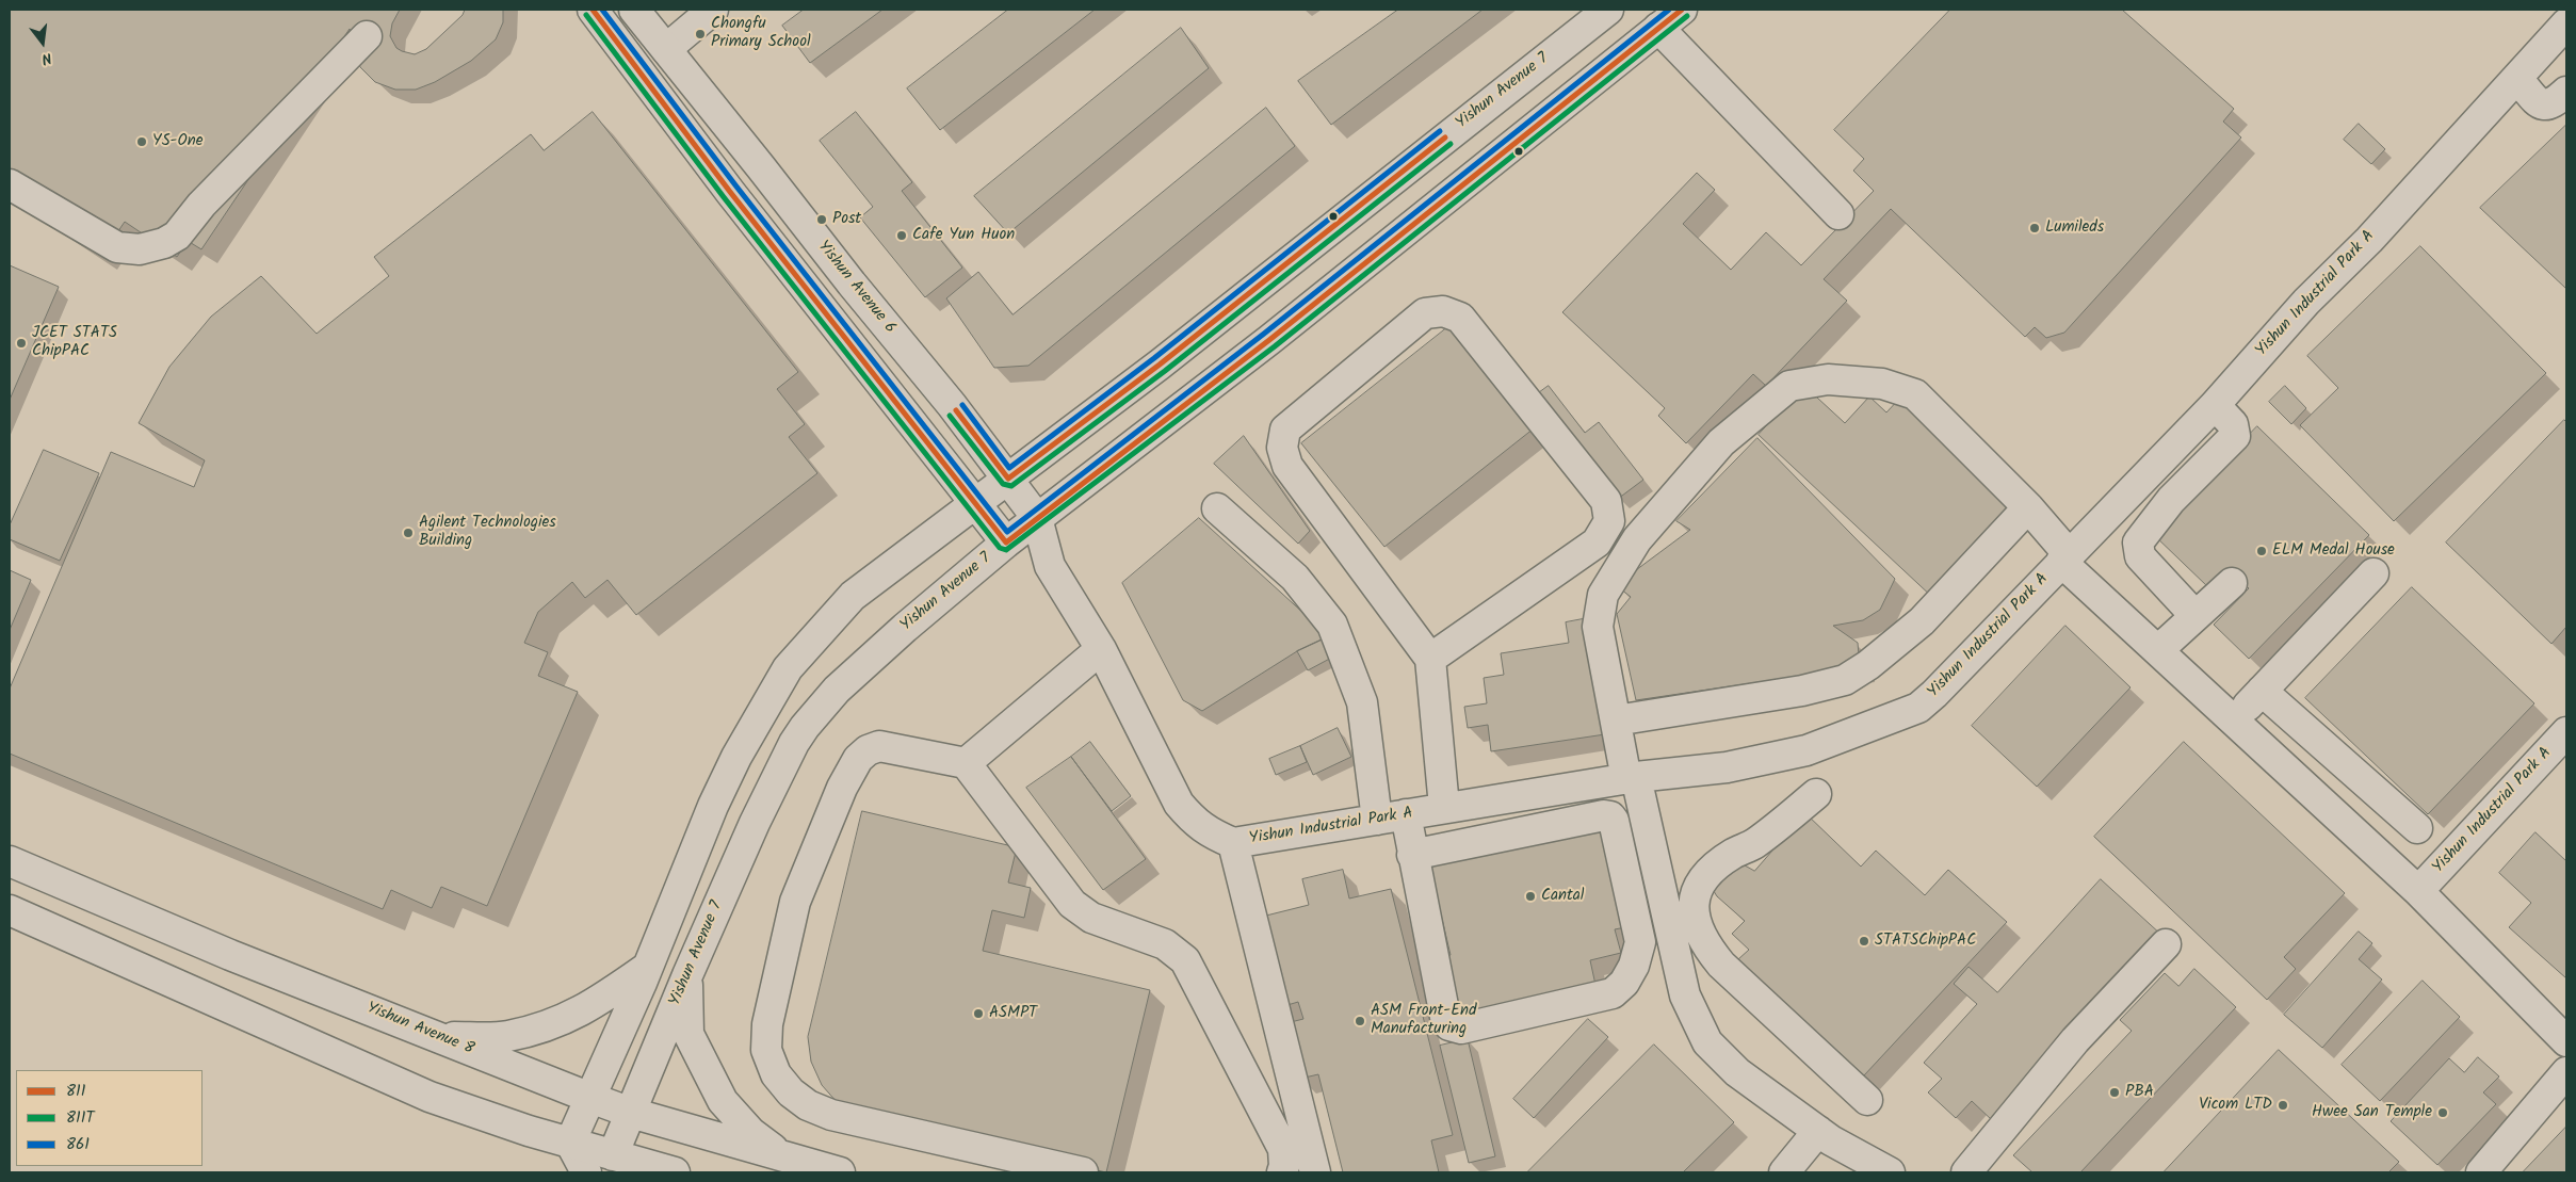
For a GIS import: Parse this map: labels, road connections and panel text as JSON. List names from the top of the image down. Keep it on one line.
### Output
{"streets":{"main road":["Yishun Avenue 7","Yishun Avenue 6","Yishun Industrial Park A","Yishun Avenue 8"]},"crossings":[["Yishun Avenue 7","Yishun Avenue 6"],["Yishun Avenue 7","Yishun Industrial Park A"],["Yishun Avenue 7","Yishun Avenue 8"],["Yishun Avenue 6","Yishun Industrial Park A"]],"places":["Chongfu Primary School","YS-One","Post","Lumileds","Cafe Yun Huon","JCET STATS ChipPAC","Agilent Technologies Building","ELM Medal House","Cantal","STATSChipPAC","ASMPT","ASM Front-End Manufacturing","PBA","Vicom LTD","Hwee San Temple"],"lines":["transit line 811","transit line 861","transit line 811T"],"legend":["811","811T","861"],"north":"bottom"}
